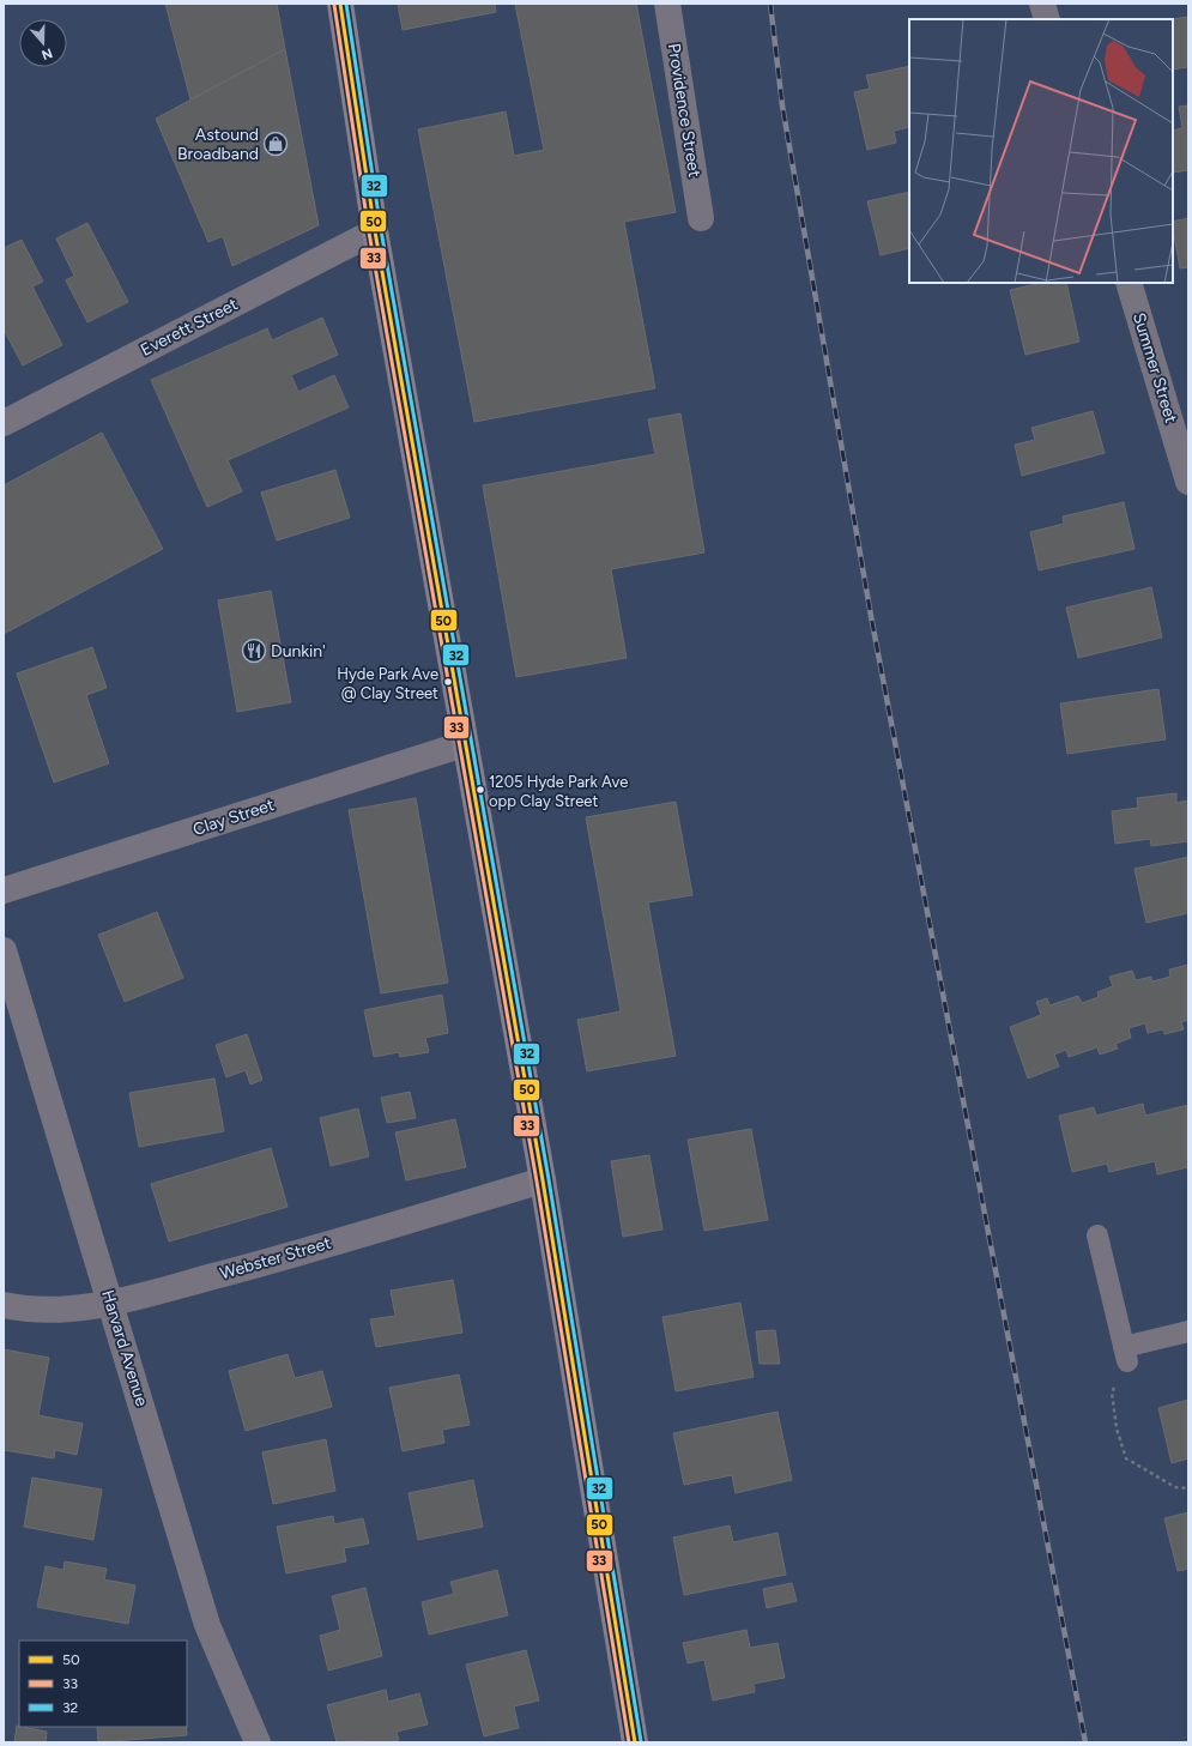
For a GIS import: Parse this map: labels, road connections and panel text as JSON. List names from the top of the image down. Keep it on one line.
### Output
{"streets":{"street":["Providence Street","Everett Street","Summer Street","Clay Street","Webster Street","Harvard Avenue"]},"crossings":[["Webster Street","Harvard Avenue"]],"places":{"shop":["Astound Broadband"],"restaurant":["Dunkin'"],"other":["Hyde Park Ave @ Clay Street","1205 Hyde Park Ave opp Clay Street"]},"lines":["transit line 50","transit line 32","transit line 33"],"legend":["50","33","32"],"north":"bottom"}
